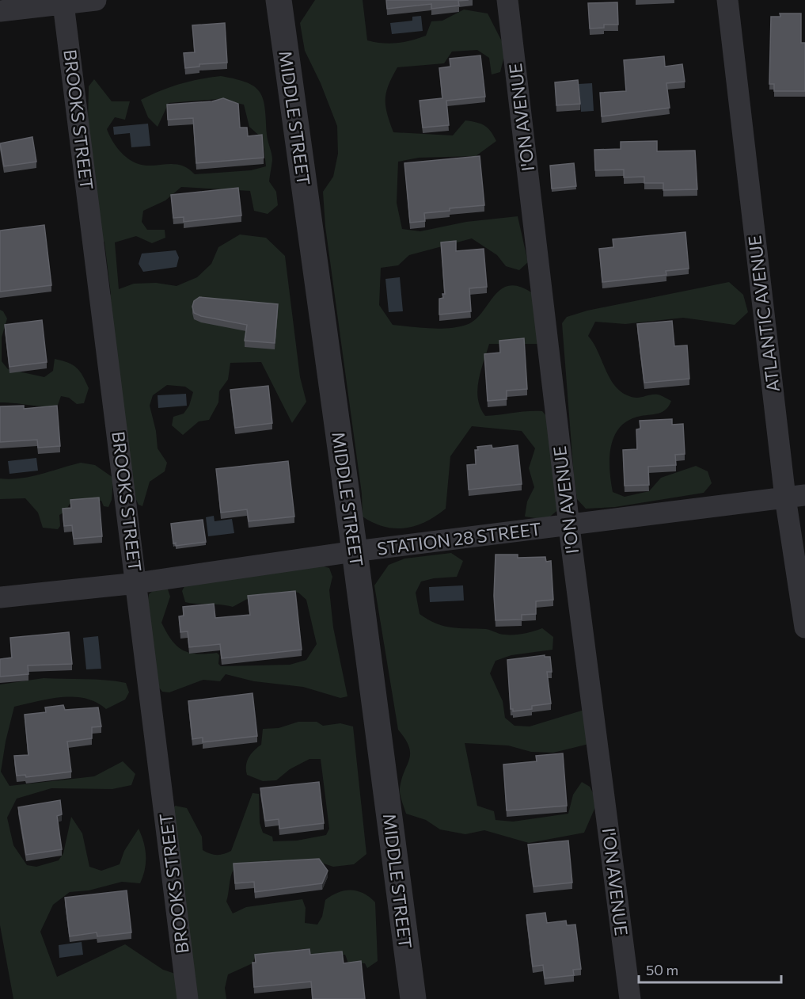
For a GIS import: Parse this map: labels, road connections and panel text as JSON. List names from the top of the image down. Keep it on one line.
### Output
{"streets":{"street":["I'ON AVENUE","MIDDLE STREET","BROOKS STREET","ATLANTIC AVENUE","STATION 28 STREET"]},"crossings":[["I'ON AVENUE","STATION 28 STREET"],["MIDDLE STREET","STATION 28 STREET"],["BROOKS STREET","STATION 28 STREET"],["ATLANTIC AVENUE","STATION 28 STREET"]],"scale_bar":"50 m"}
